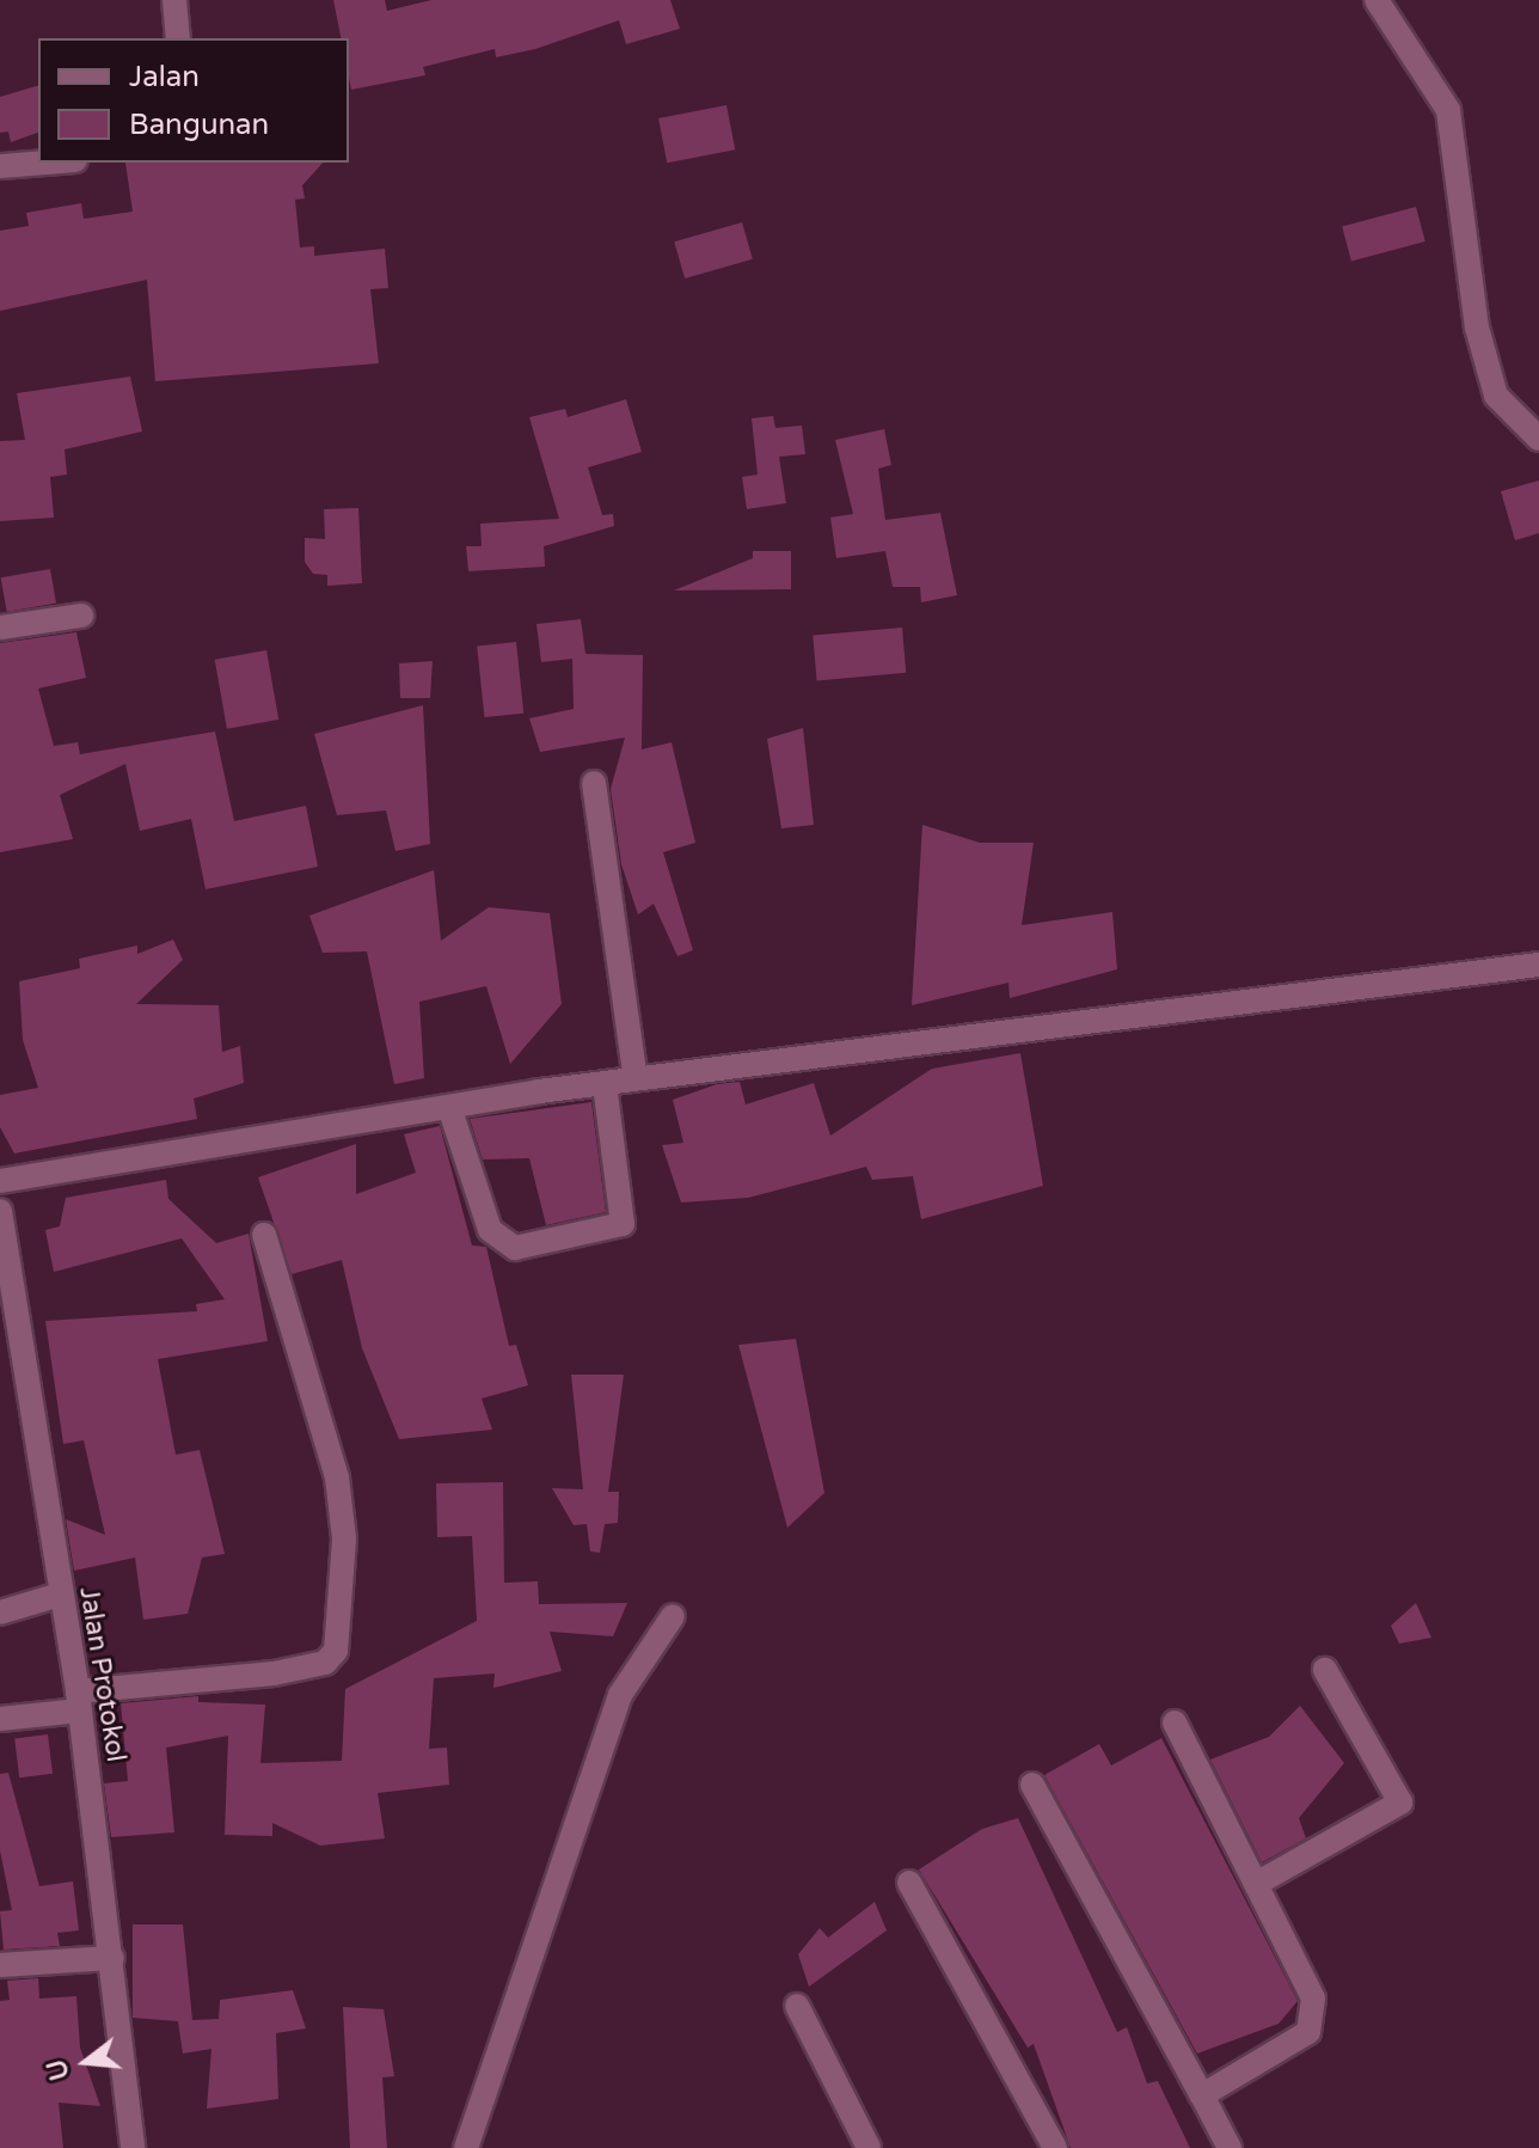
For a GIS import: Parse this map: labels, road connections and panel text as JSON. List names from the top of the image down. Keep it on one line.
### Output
{"streets":{"street":["Jalan Protokol"]},"legend":["Jalan","Bangunan"],"north":"left"}
